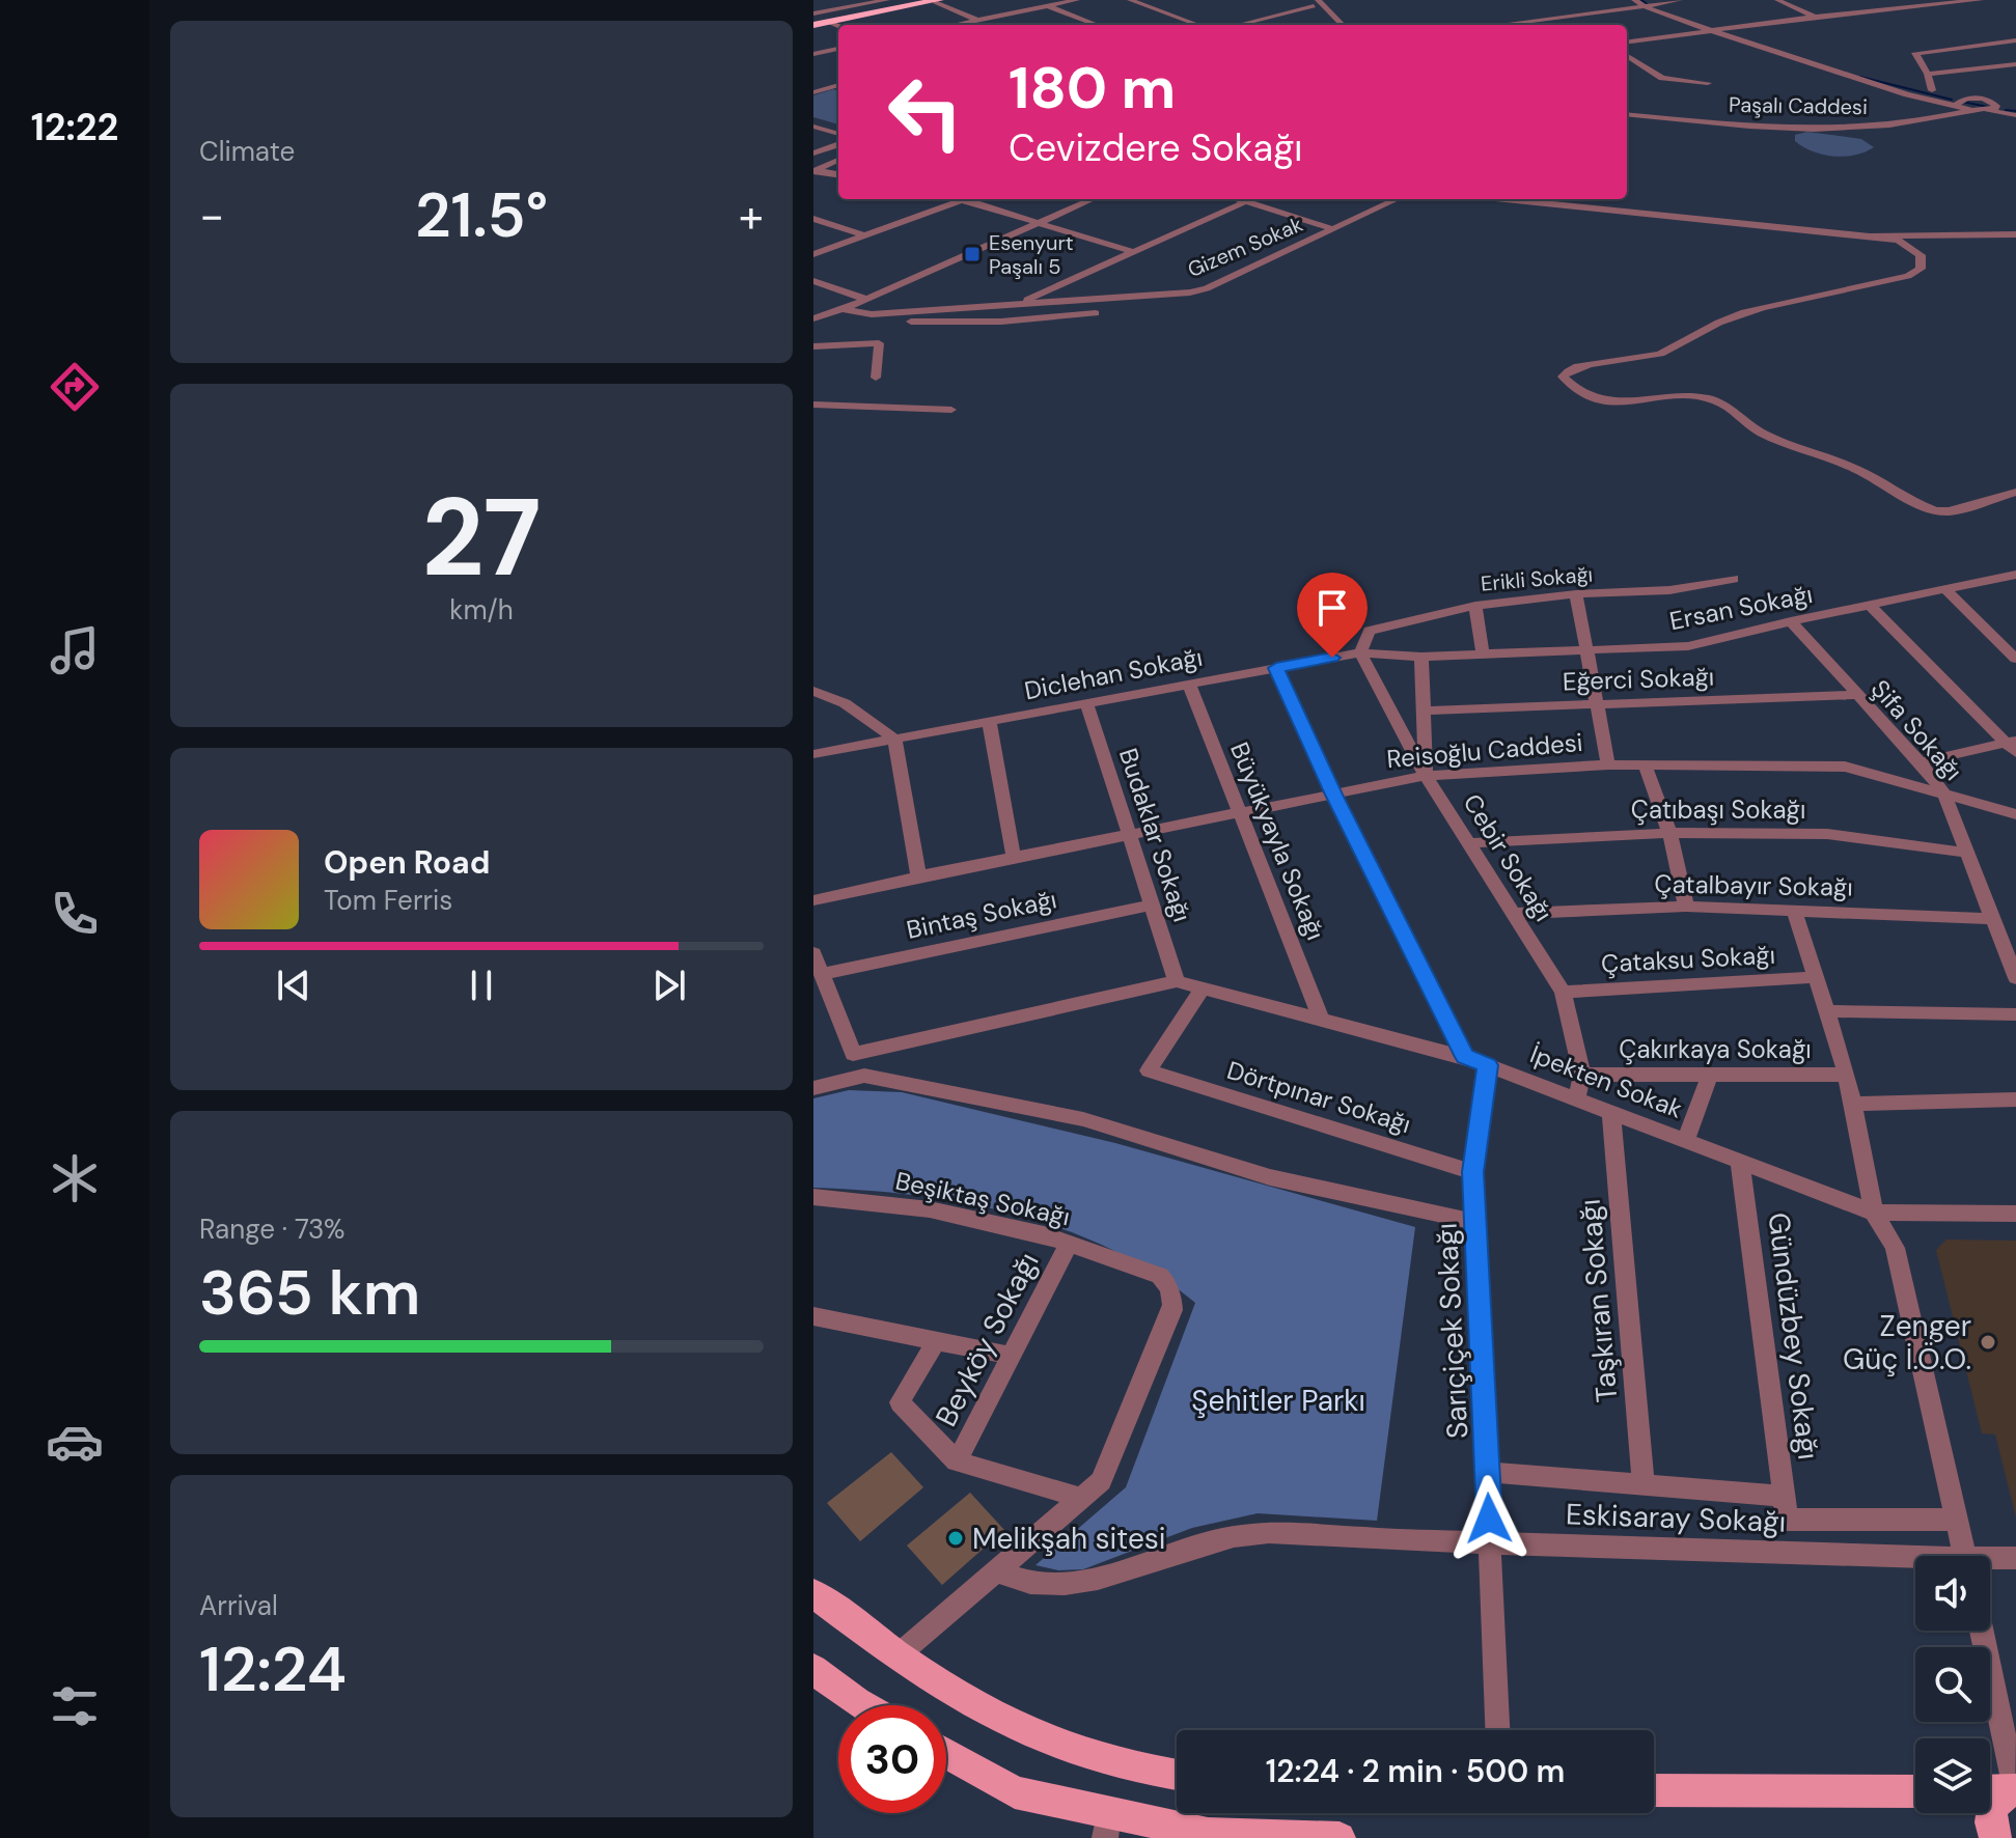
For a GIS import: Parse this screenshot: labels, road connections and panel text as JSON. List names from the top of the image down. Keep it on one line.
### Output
{"streets":{"street":["Paşalı Caddesi","Gizem Sokak","Erikli Sokağı","Ersan Sokağı","Diclehan Sokağı","Eğerci Sokağı","Şifa Sokağı","Reisoğlu Caddesi","Çatıbaşı Sokağı","Budaklar Sokağı","Büyükyayla Sokağı","Cebir Sokağı","Çatalbayır Sokağı","Bintaş Sokağı","Çataksu Sokağı","Çakırkaya Sokağı","İpekten Sokak","Dörtpınar Sokağı","Beşiktaş Sokağı","Taşkıran Sokağı","Sarıçiçek Sokağı","Gündüzbey Sokağı","Beyköy Sokağı","Eskisaray Sokağı"]},"crossings":[["Erikli Sokağı","Diclehan Sokağı"],["Erikli Sokağı","Cebir Sokağı"],["Ersan Sokağı","Diclehan Sokağı"],["Ersan Sokağı","Şifa Sokağı"],["Diclehan Sokağı","Budaklar Sokağı"],["Diclehan Sokağı","Büyükyayla Sokağı"],["Diclehan Sokağı","Cebir Sokağı"],["Eğerci Sokağı","Şifa Sokağı"],["Şifa Sokağı","Reisoğlu Caddesi"],["Şifa Sokağı","Çatıbaşı Sokağı"],["Şifa Sokağı","Çatalbayır Sokağı"],["Reisoğlu Caddesi","Budaklar Sokağı"],["Reisoğlu Caddesi","Büyükyayla Sokağı"],["Reisoğlu Caddesi","Cebir Sokağı"],["Çatıbaşı Sokağı","Cebir Sokağı"],["Budaklar Sokağı","Bintaş Sokağı"],["Budaklar Sokağı","İpekten Sokak"],["Büyükyayla Sokağı","İpekten Sokak"],["Cebir Sokağı","Çatalbayır Sokağı"],["Cebir Sokağı","Çataksu Sokağı"],["Cebir Sokağı","Çakırkaya Sokağı"],["Cebir Sokağı","İpekten Sokak"],["İpekten Sokak","Dörtpınar Sokağı"],["İpekten Sokak","Taşkıran Sokağı"],["İpekten Sokak","Sarıçiçek Sokağı"],["İpekten Sokak","Gündüzbey Sokağı"],["Dörtpınar Sokağı","Sarıçiçek Sokağı"],["Beşiktaş Sokağı","Beyköy Sokağı"],["Sarıçiçek Sokağı","Eskisaray Sokağı"]],"parks":["Şehitler Parkı"],"places":{"transit":["Esenyurt Paşalı 5"],"other":["Zenger Güç İ.Ö.O.","Melikşah sitesi"]},"page":{"tabs":"12:22","tile":["Climate",["27","km/h"],["Range · 73%","365 km"],["Arrival","12:24"]],"turn":["180 m","Cevizdere Sokağı"],"heat":["−","21.5°","+"],"song":["Open Road","Tom Ferris"],"limit":"30","trip":"12:24 · 2 min · 500 m"}}
